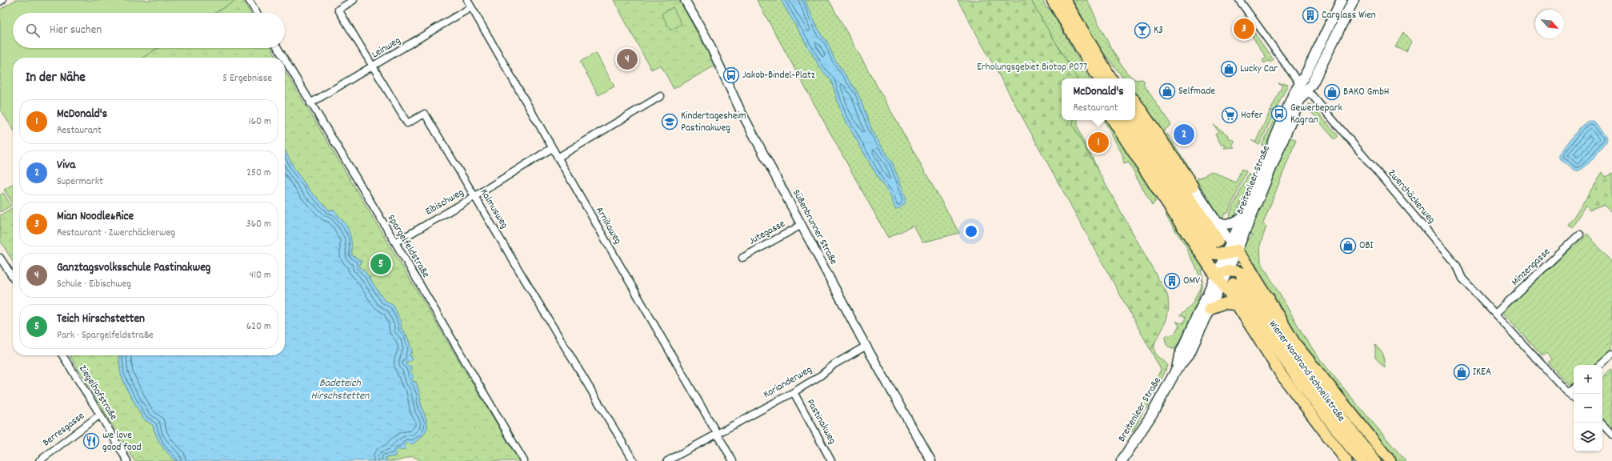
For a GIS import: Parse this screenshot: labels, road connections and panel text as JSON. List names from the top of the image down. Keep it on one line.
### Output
{"streets":{"highway":["Wiener Nordrand Schnellstraße"],"main road":["Breitenleer Straße"],"street":["Leinweg","Zwerchäckerweg","Eibischweg","Kalmusweg","Arnikaweg","Süßenbrunner Straße","Jutegasse","Spargelfeldstraße","Minzengasse","Korianderweg","Ziegelhofstraße","Pastinakweg","Berresgasse"]},"crossings":[["Leinweg","Kalmusweg"],["Leinweg","Arnikaweg"],["Leinweg","Spargelfeldstraße"],["Breitenleer Straße","Zwerchäckerweg"],["Zwerchäckerweg","Minzengasse"],["Eibischweg","Kalmusweg"],["Eibischweg","Arnikaweg"],["Eibischweg","Spargelfeldstraße"],["Arnikaweg","Korianderweg"],["Süßenbrunner Straße","Jutegasse"],["Süßenbrunner Straße","Korianderweg"],["Korianderweg","Pastinakweg"],["Ziegelhofstraße","Berresgasse"]],"water":["Badeteich Hirschstetten"],"parks":["Erholungsgebiet Biotop P077"],"places":{"building":["Carglass Wien","OMV"],"bar":["K3"],"shop":["Lucky Car","Selfmade","BAKO GmbH","OBI","IKEA"],"bus stop":["Jakob-Bindel-Platz","Gewerbepark Kagran"],"supermarket":["Hofer"],"school or university":["Kindertagesheim Pastinakweg"],"restaurant":["we love good food"]},"north":"bottom right","page":{"search":"Hier suchen","pins":["3","4","2","1","5"],"heading":["In der Nähe","5 Ergebnisse"],"popup":["McDonald's","Restaurant"],"list":[{"mark":"1","name":"McDonald's","note":"Restaurant","value":"160 m"},{"mark":"2","name":"Viva","note":"Supermarkt","value":"250 m"},{"mark":"3","name":"Mian Noodle&Rice","note":"Restaurant · Zwerchäckerweg","value":"360 m"},{"mark":"4","name":"Ganztagsvolksschule Pastinakweg","note":"Schule · Eibischweg","value":"410 m"},{"mark":"5","name":"Teich Hirschstetten","note":"Park · Spargelfeldstraße","value":"620 m"}],"map_buttons":["+","−"]}}
